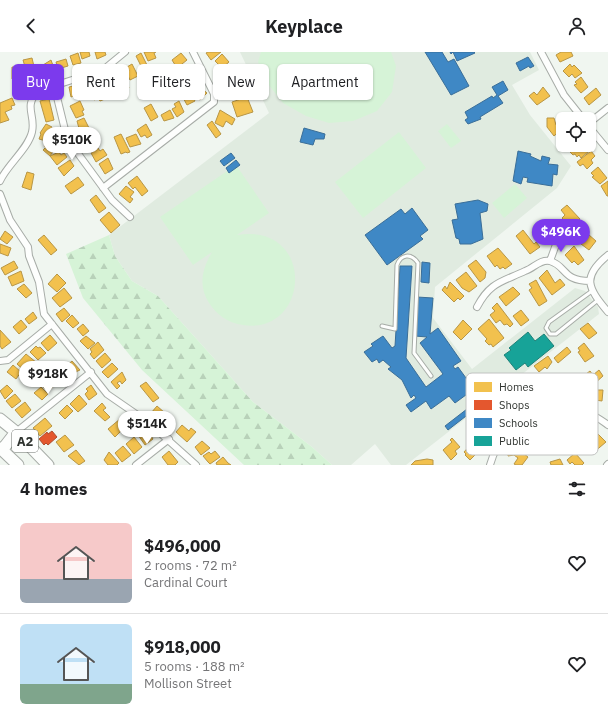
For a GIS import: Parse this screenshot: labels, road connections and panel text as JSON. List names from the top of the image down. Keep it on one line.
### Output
{"streets":{"highway":["A2"]},"legend":["Homes","Shops","Schools","Public"],"page":{"header":"Keyplace","chip":["Buy","Rent","Filters","New","Apartment"],"price":["$510K","$496K","$918K","$514K"],"heading":"4 homes","list":[{"name":"$496,000","note":"2 rooms · 72 m² · Cardinal Court"},{"name":"$918,000","note":"5 rooms · 188 m² · Mollison Street"}]}}
